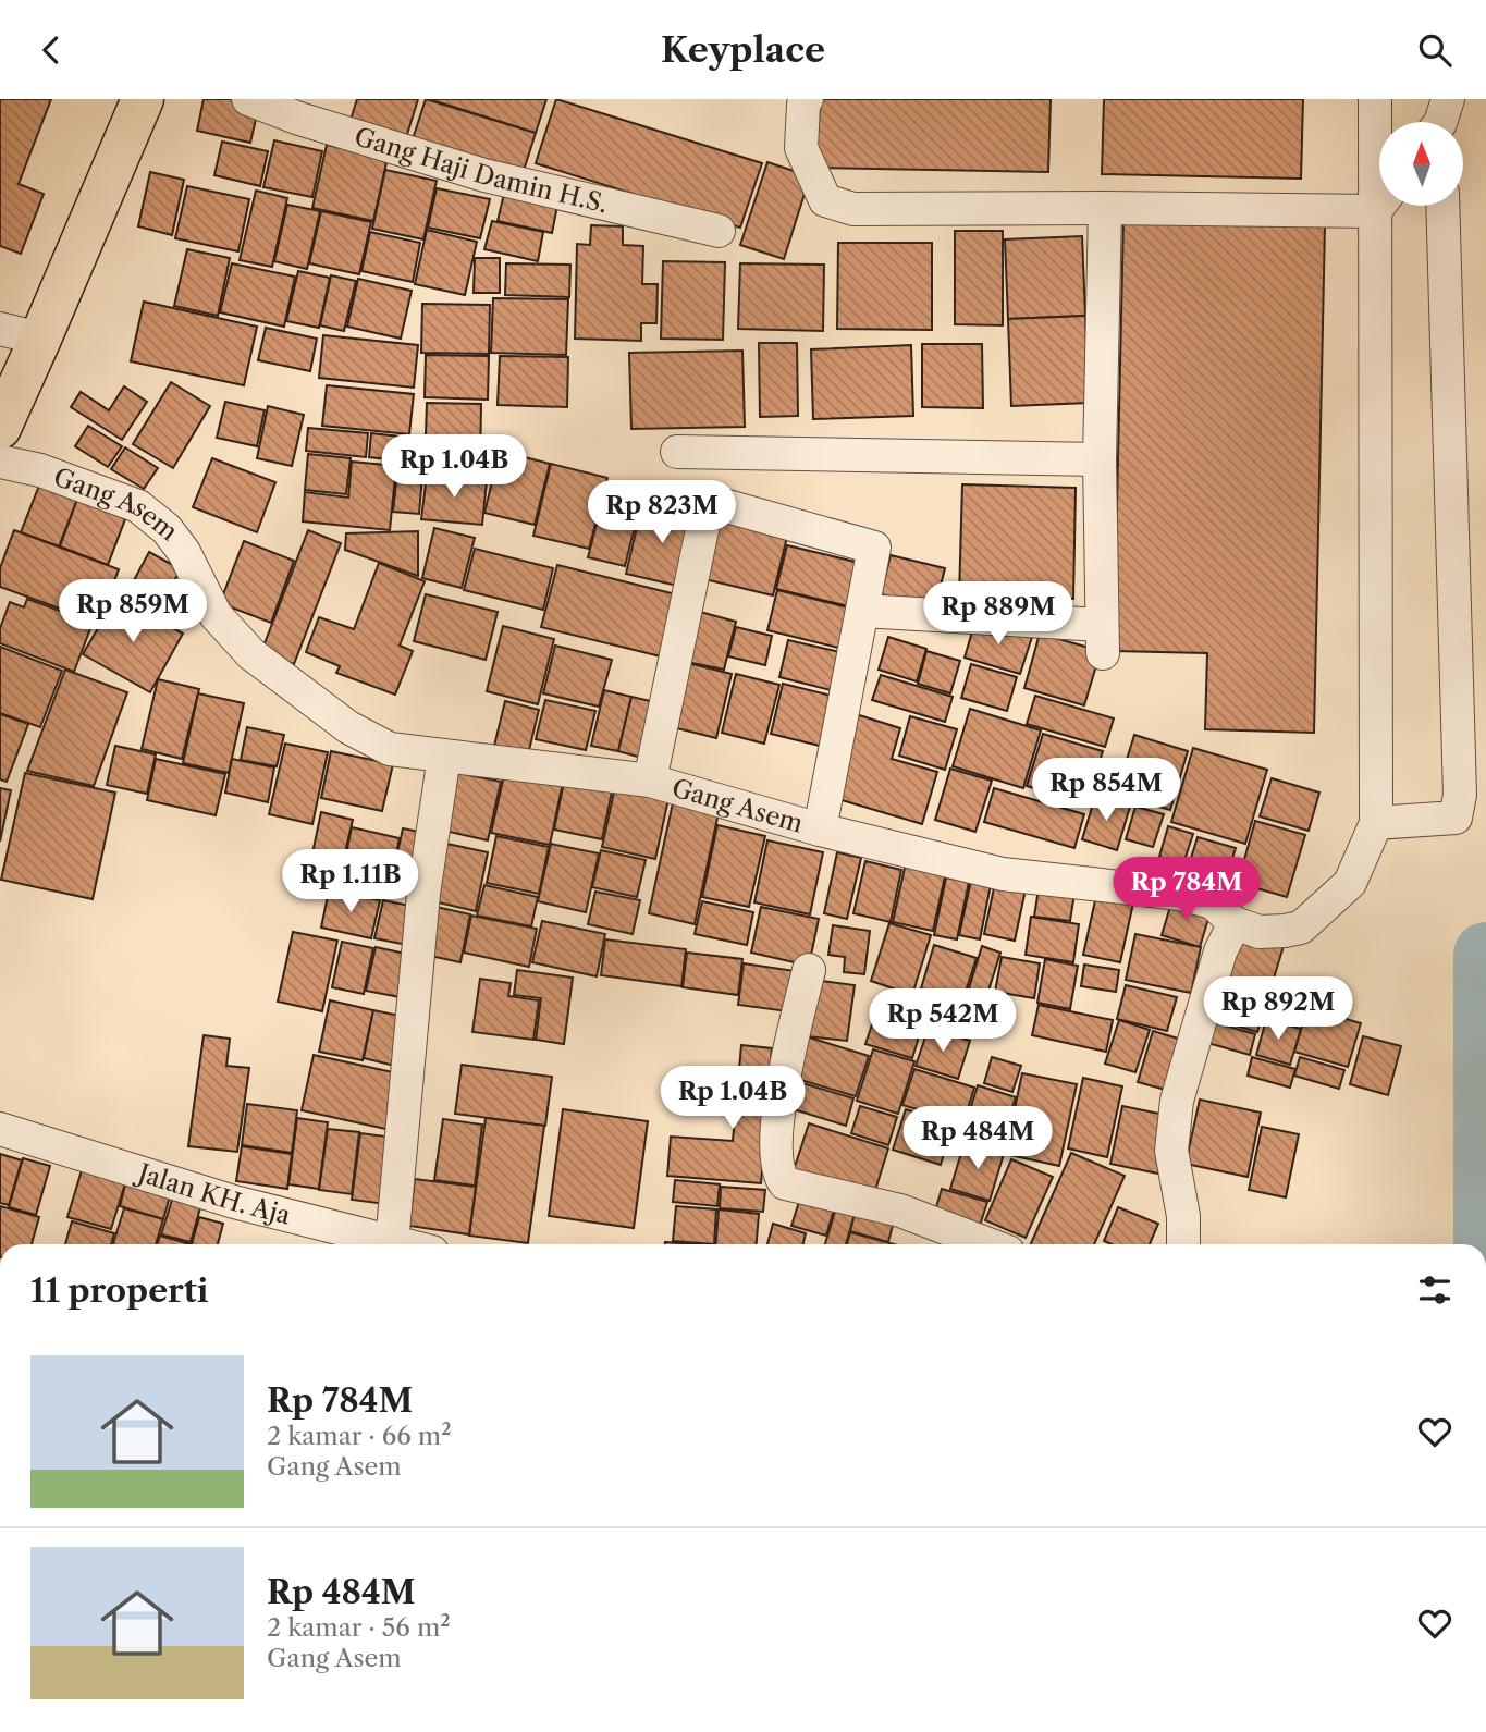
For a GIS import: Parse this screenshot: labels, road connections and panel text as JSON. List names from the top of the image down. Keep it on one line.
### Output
{"streets":{"street":["Gang Haji Damin H.S.","Gang Asem","Jalan KH. Aja"]},"north":"top","page":{"header":"Keyplace","price":["Rp 1.04B","Rp 823M","Rp 859M","Rp 889M","Rp 854M","Rp 1.11B","Rp 784M","Rp 892M","Rp 542M","Rp 1.04B","Rp 484M"],"heading":"11 properti","list":[{"name":"Rp 784M","note":"2 kamar · 66 m² · Gang Asem"},{"name":"Rp 484M","note":"2 kamar · 56 m² · Gang Asem"}]}}
